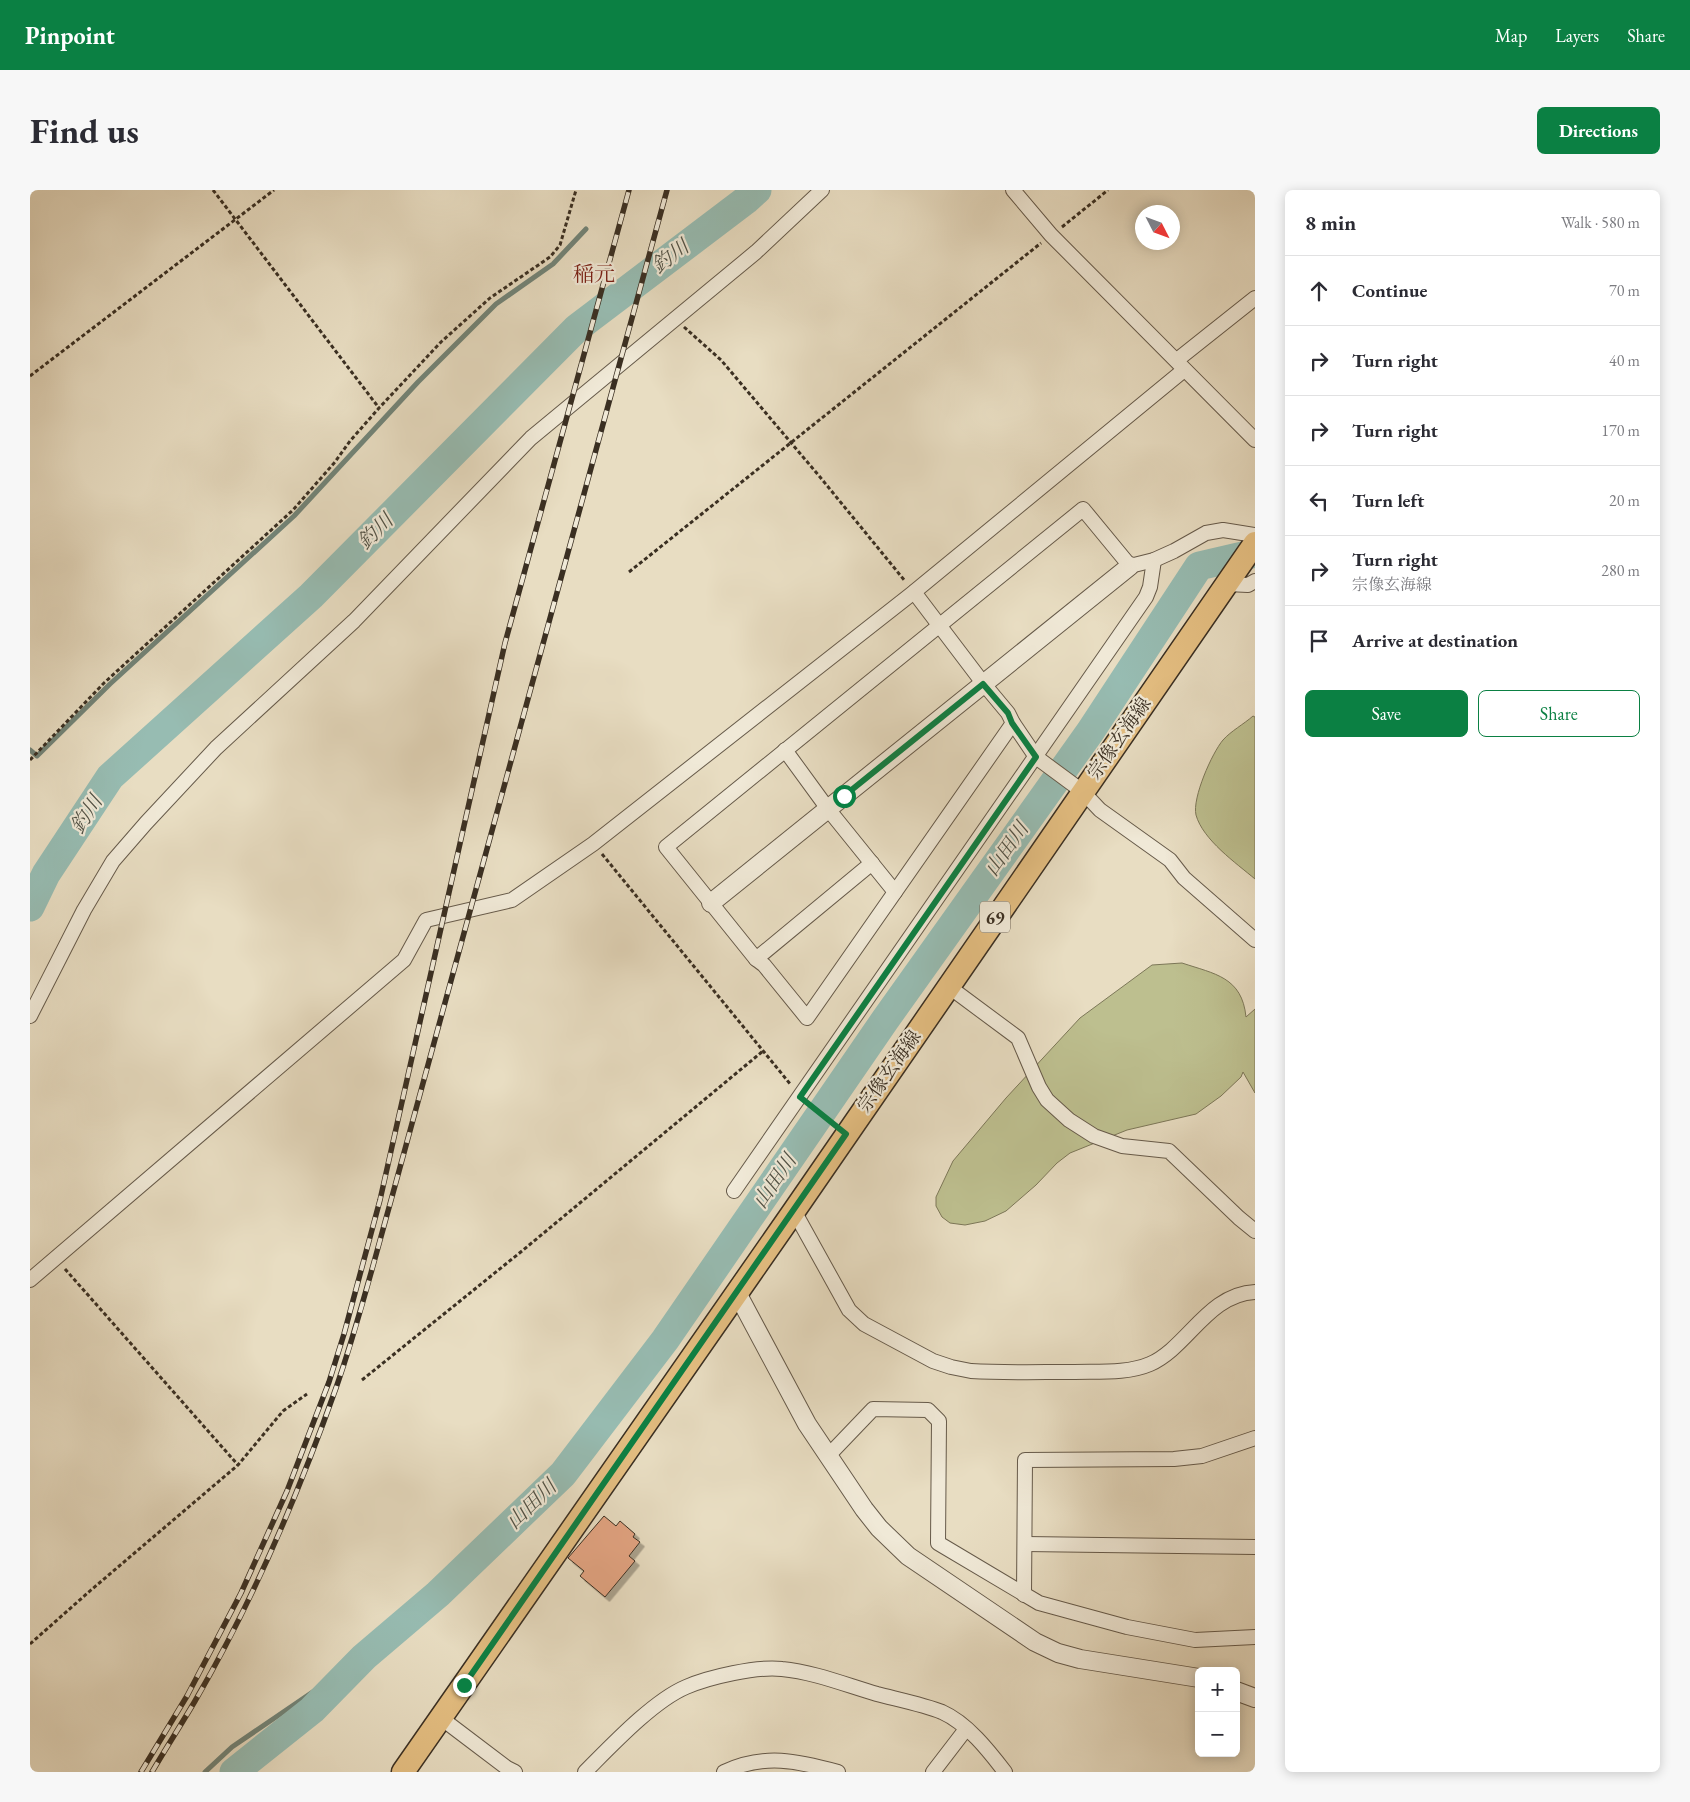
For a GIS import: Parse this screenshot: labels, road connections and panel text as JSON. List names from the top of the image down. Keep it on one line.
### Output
{"streets":{"main road":["宗像玄海線","69"]},"districts":["稲元"],"water":["釣川","山田川"],"north":"bottom right","page":{"header":"Pinpoint","nav":["Map","Layers","Share"],"buttons":["Directions",["Save","Share"]],"title":"Find us","heading":["8 min","Walk · 580 m"],"list":[["Continue","70 m"],["Turn right","40 m"],["Turn right","170 m"],["Turn left","20 m"],["Turn right","宗像玄海線","280 m"],"Arrive at destination"],"map_buttons":["+","−"]}}
